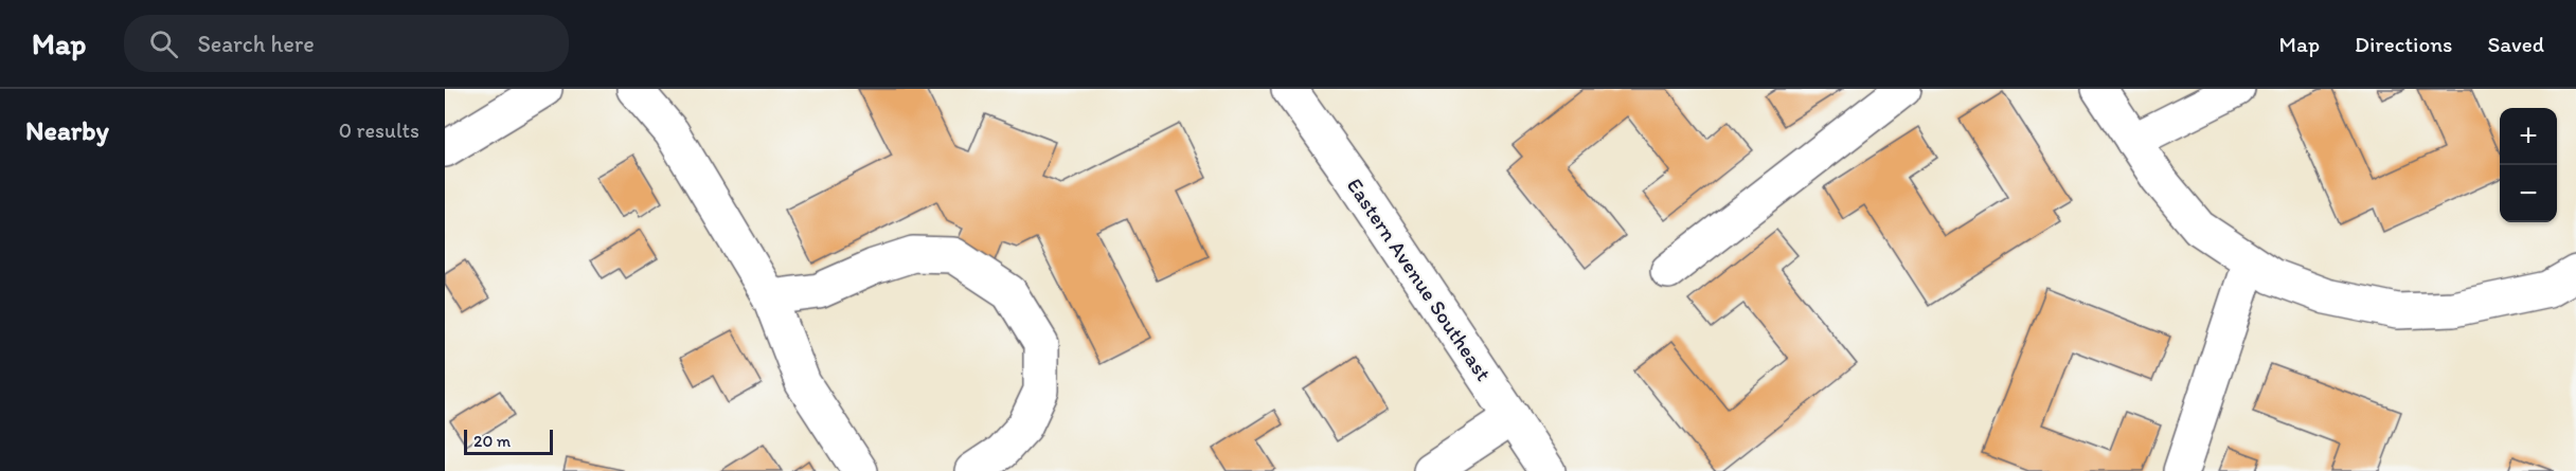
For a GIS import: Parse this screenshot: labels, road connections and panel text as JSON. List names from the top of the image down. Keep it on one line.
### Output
{"streets":{"street":["Eastern Avenue Southeast"]},"scale_bar":"20 m","page":{"header":"Map","search":"Search here","nav":["Map","Directions","Saved"],"heading":["Nearby","0 results"],"map_buttons":["+","−"],"scale":"20 m"}}
